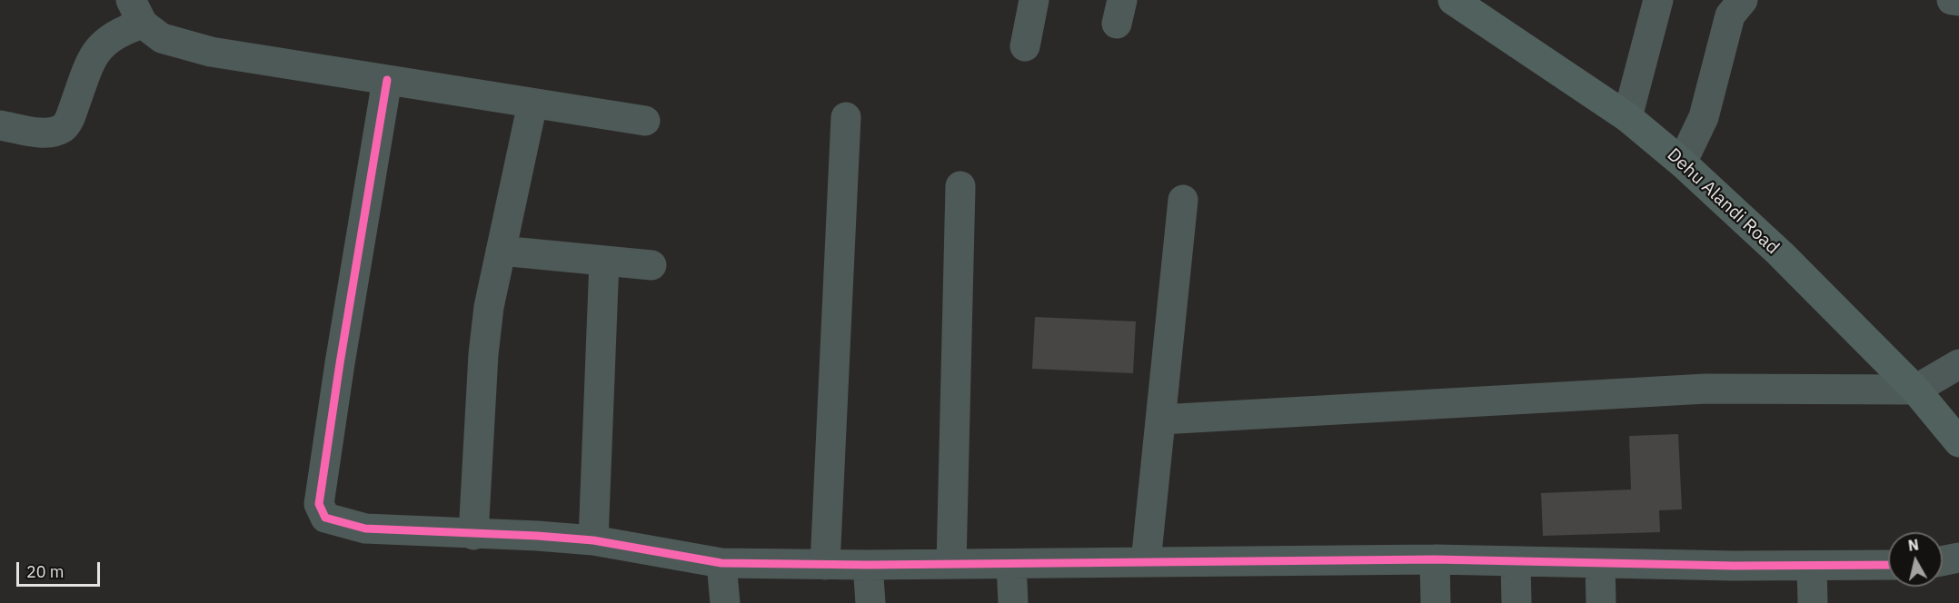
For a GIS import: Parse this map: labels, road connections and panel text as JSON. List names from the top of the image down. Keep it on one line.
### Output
{"streets":{"main road":["Dehu Alandi Road"]},"scale_bar":"20 m","north":"top"}
